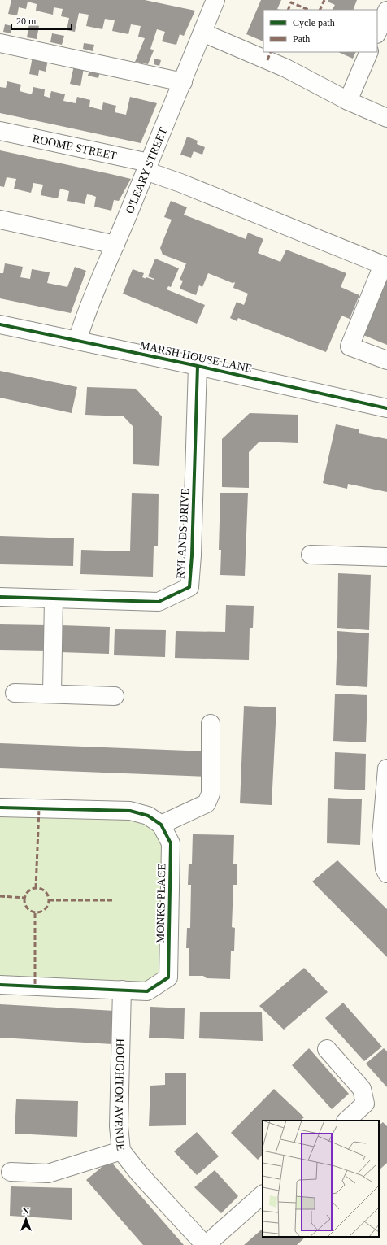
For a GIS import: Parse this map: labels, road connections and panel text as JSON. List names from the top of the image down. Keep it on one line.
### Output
{"streets":{"street":["ROOME STREET","O'LEARY STREET","MARSH HOUSE LANE","RYLANDS DRIVE","MONKS PLACE","HOUGHTON AVENUE"]},"crossings":[["ROOME STREET","O'LEARY STREET"],["O'LEARY STREET","MARSH HOUSE LANE"],["MARSH HOUSE LANE","RYLANDS DRIVE"],["MONKS PLACE","HOUGHTON AVENUE"]],"legend":["Cycle path","Path"],"scale_bar":"20 m","north":"top"}
